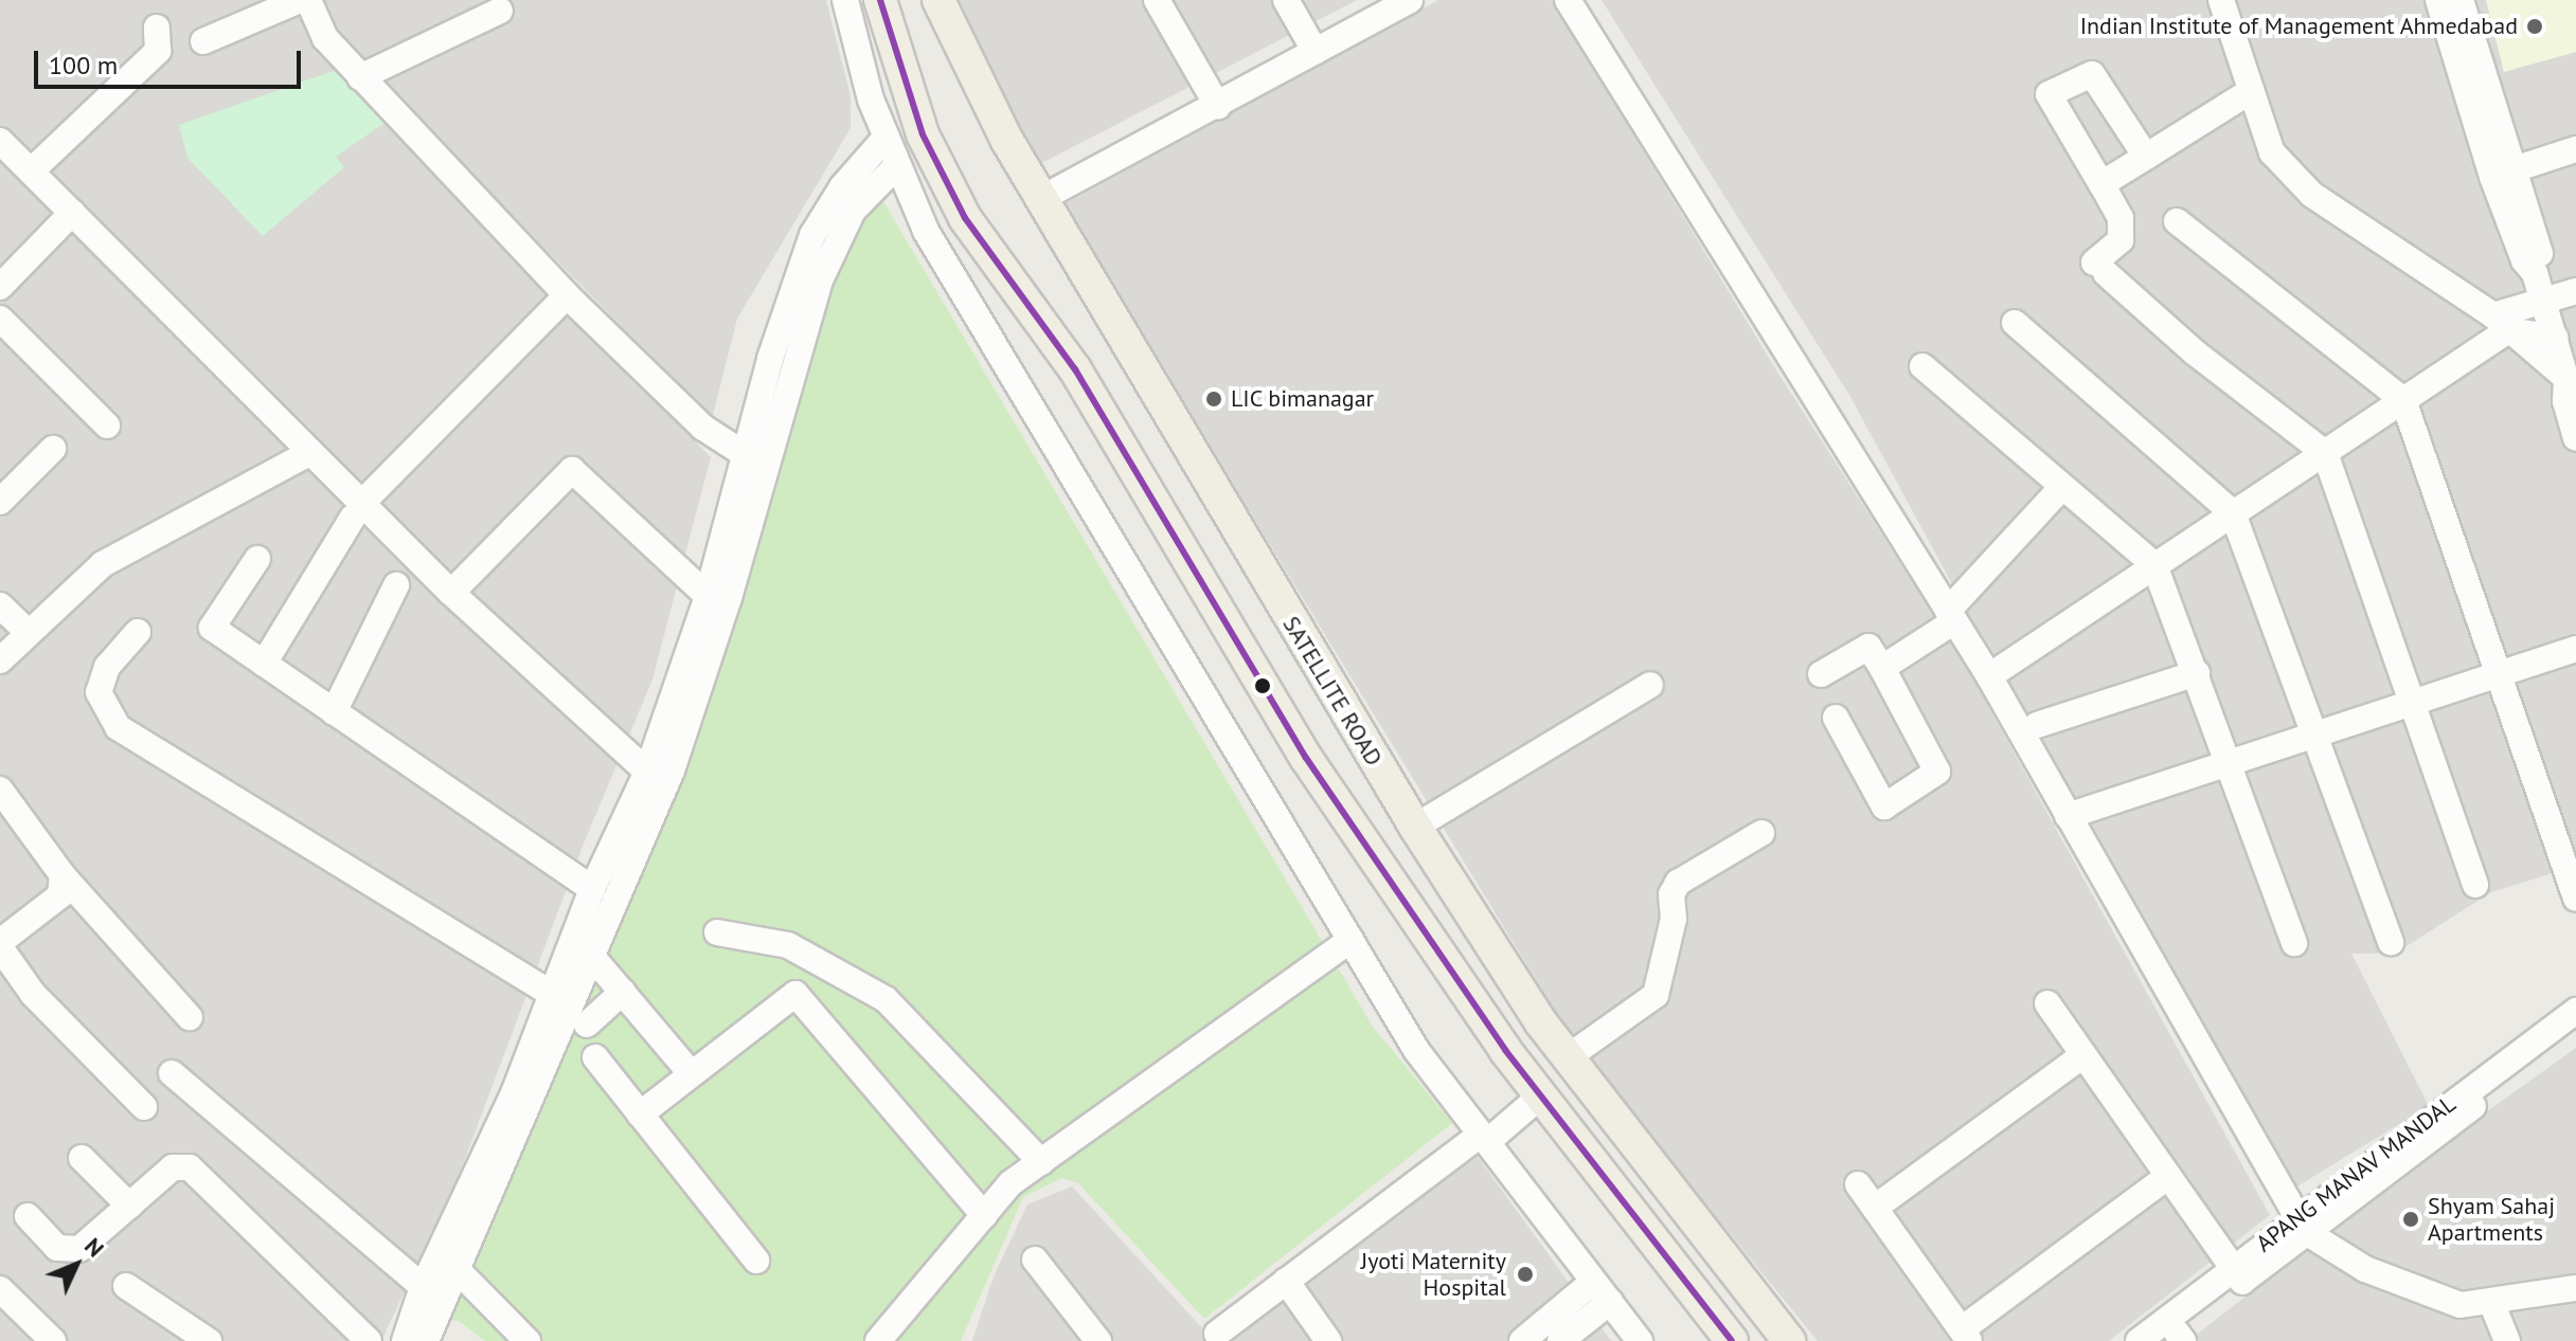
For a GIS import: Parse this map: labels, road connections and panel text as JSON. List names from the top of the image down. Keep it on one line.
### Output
{"streets":{"main road":["SATELLITE ROAD"],"street":["APANG MANAV MANDAL"]},"places":["Indian Institute of Management Ahmedabad","LIC bimanagar","Shyam Sahaj Apartments","Jyoti Maternity Hospital"],"scale_bar":"100 m","north":"top right"}
